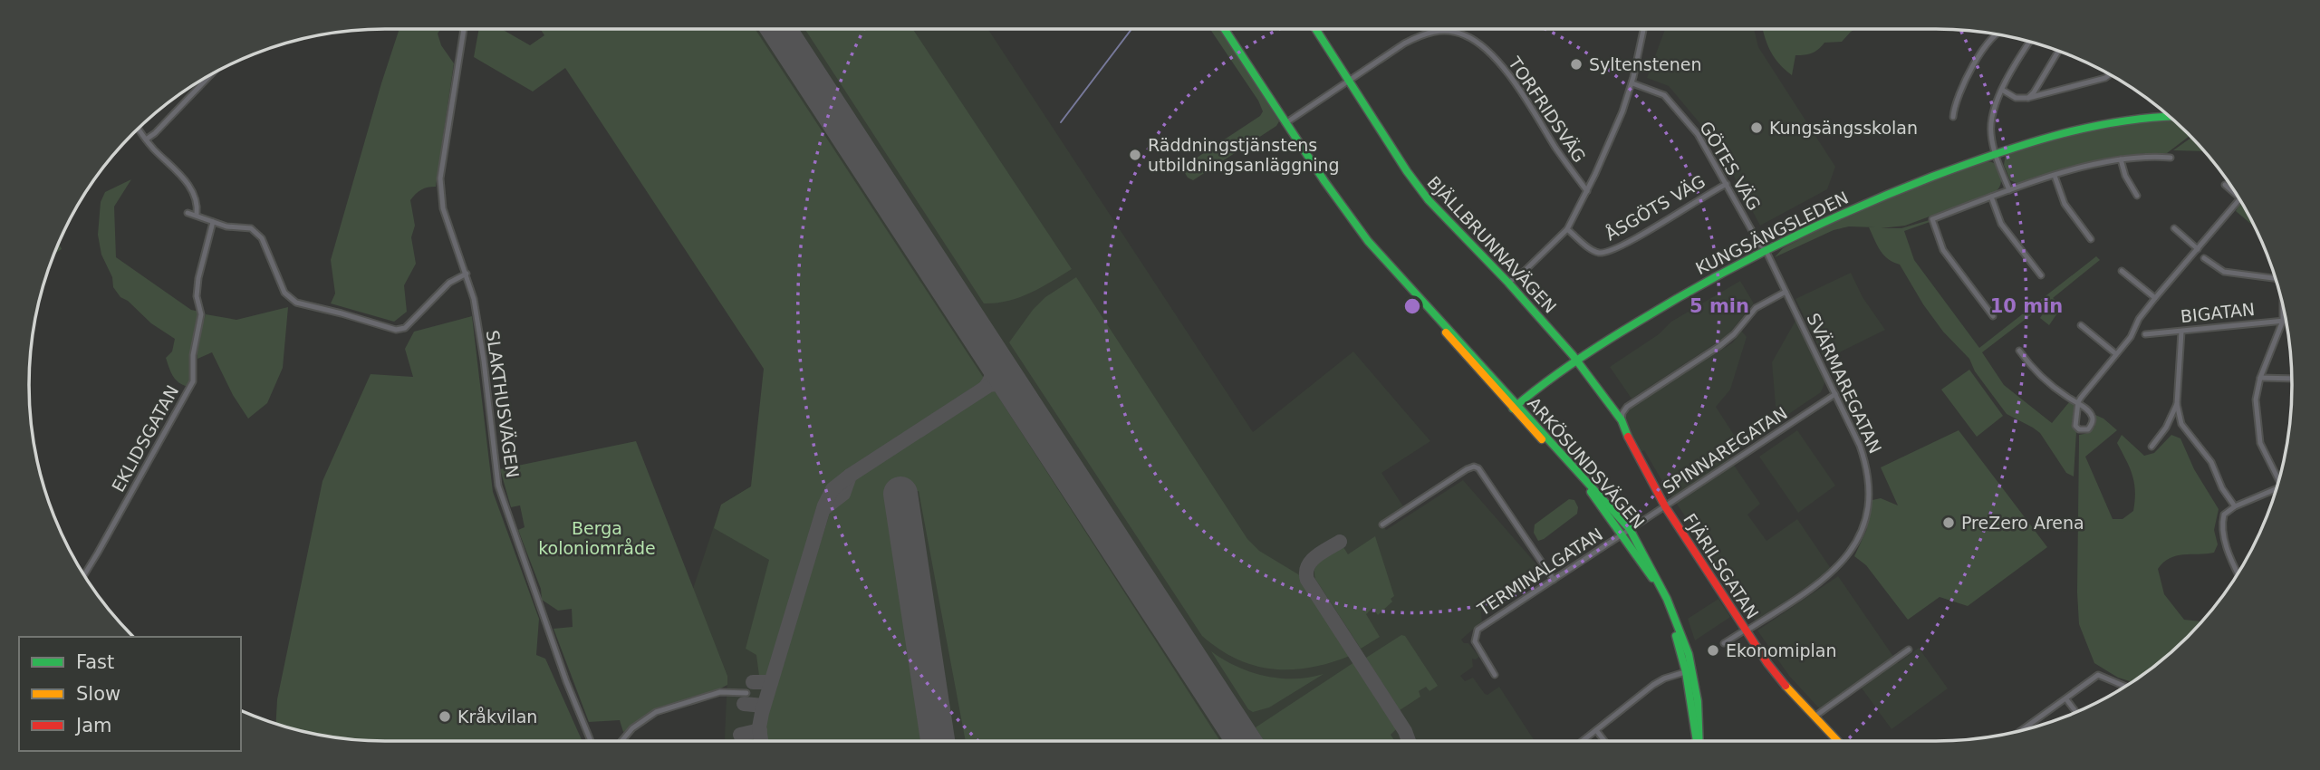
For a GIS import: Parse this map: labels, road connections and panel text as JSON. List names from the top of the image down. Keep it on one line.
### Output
{"streets":{"main road":["KUNGSÄNGSLEDEN","BJÄLLBRUNNAVÄGEN","ARKÖSUNDSVÄGEN","FJÄRILSGATAN"],"street":["TORFRIDSVÄG","GÖTES VÄG","ÅSGÖTS VÄG","BIGATAN","SVÄRMAREGATAN","SLAKTHUSVÄGEN","EKLIDSGATAN","SPINNAREGATAN","TERMINALGATAN"]},"crossings":[["TORFRIDSVÄG","BJÄLLBRUNNAVÄGEN"],["TORFRIDSVÄG","ARKÖSUNDSVÄGEN"],["GÖTES VÄG","ÅSGÖTS VÄG"],["GÖTES VÄG","KUNGSÄNGSLEDEN"],["GÖTES VÄG","SVÄRMAREGATAN"],["KUNGSÄNGSLEDEN","BJÄLLBRUNNAVÄGEN"],["KUNGSÄNGSLEDEN","SVÄRMAREGATAN"],["KUNGSÄNGSLEDEN","ARKÖSUNDSVÄGEN"],["KUNGSÄNGSLEDEN","FJÄRILSGATAN"],["BJÄLLBRUNNAVÄGEN","FJÄRILSGATAN"],["SVÄRMAREGATAN","SPINNAREGATAN"],["SVÄRMAREGATAN","FJÄRILSGATAN"],["SPINNAREGATAN","ARKÖSUNDSVÄGEN"],["SPINNAREGATAN","FJÄRILSGATAN"],["SPINNAREGATAN","TERMINALGATAN"],["ARKÖSUNDSVÄGEN","TERMINALGATAN"]],"parks":["Berga koloniområde"],"places":["Syltenstenen","Kungsängsskolan","Räddningstjänstens utbildningsanläggning","PreZero Arena","Ekonomiplan","Kråkvilan"],"legend":["Fast","Slow","Jam"],"rings":["5 min","10 min"]}
